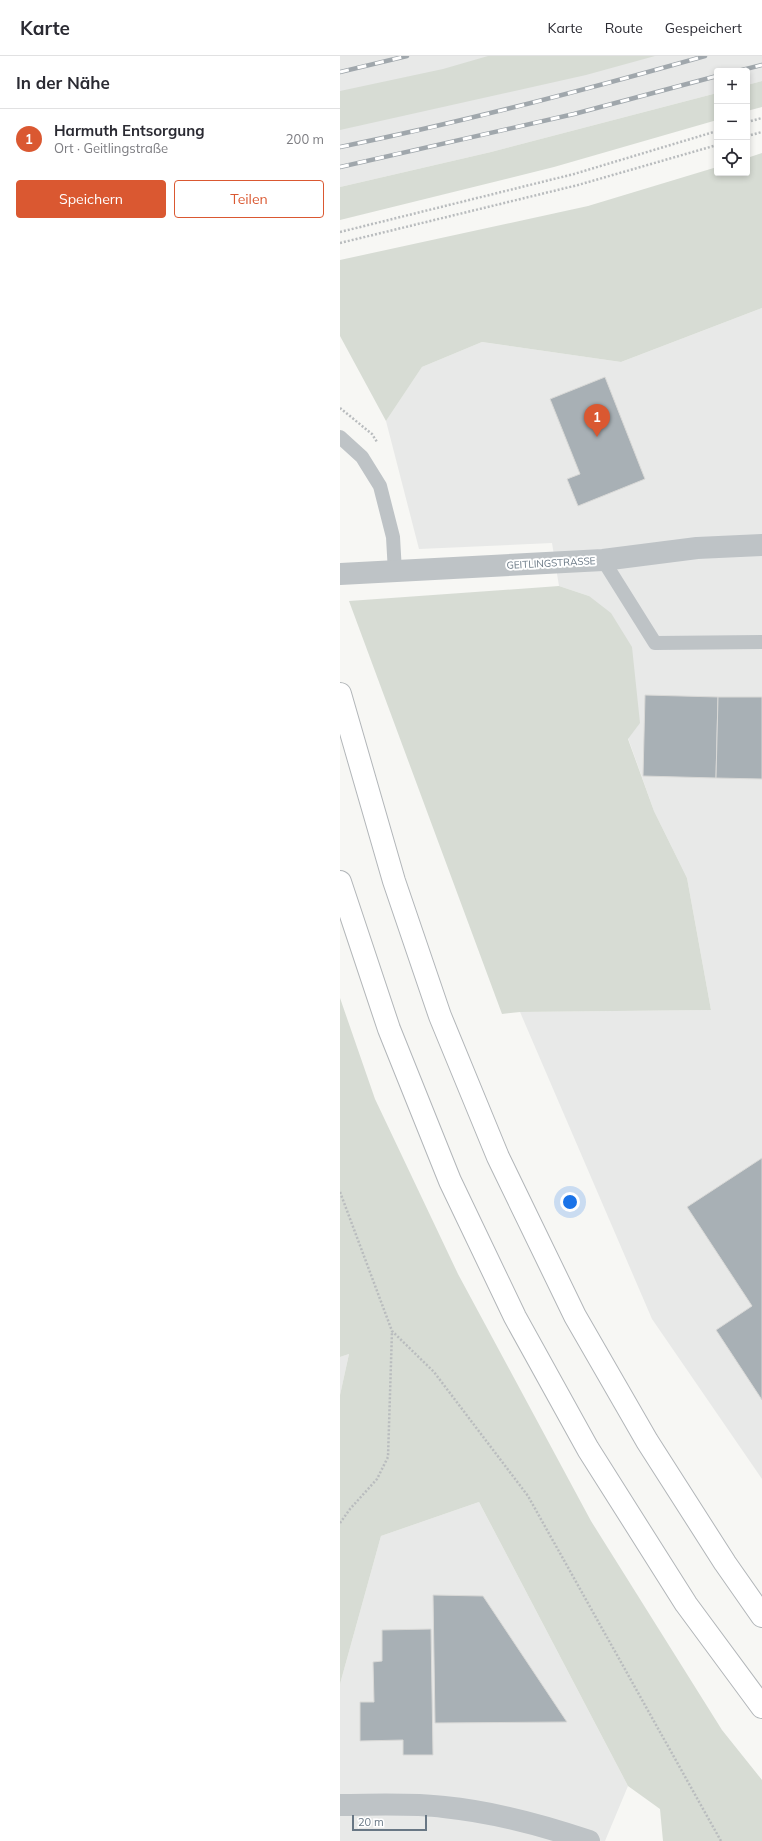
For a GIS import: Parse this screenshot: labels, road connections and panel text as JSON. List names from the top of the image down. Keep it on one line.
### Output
{"streets":{"street":["GEITLINGSTRASSE"]},"scale_bar":"20 m","page":{"header":"Karte","nav":["Karte","Route","Gespeichert"],"heading":"In der Nähe","map_buttons":["+","−"],"list":[{"mark":"1","name":"Harmuth Entsorgung","note":"Ort · Geitlingstraße","value":"200 m"}],"buttons":["Speichern","Teilen"],"pins":"1","scale":"20 m"}}
